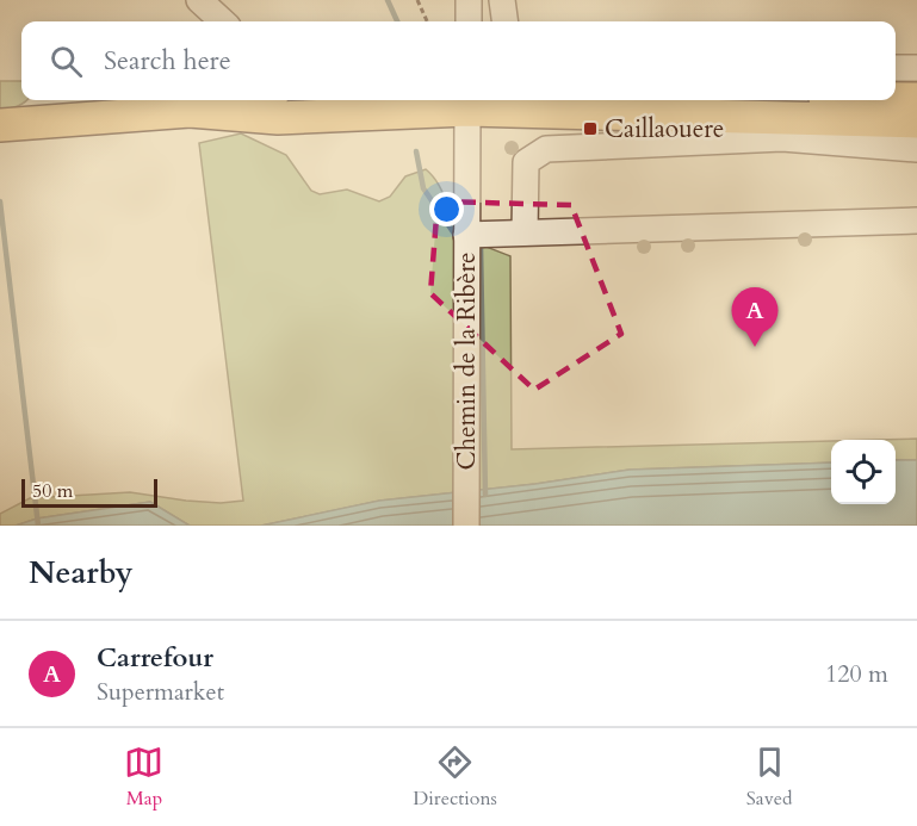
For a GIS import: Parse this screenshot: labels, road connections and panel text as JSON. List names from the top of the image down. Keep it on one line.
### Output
{"streets":{"street":["Chemin de la Ribère"]},"places":{"transit":["Caillaouere"]},"scale_bar":"50 m","page":{"search":"Search here","pins":"A","scale":"50 m","heading":"Nearby","list":[{"mark":"A","name":"Carrefour","note":"Supermarket","value":"120 m"}],"nav":["Map","Directions","Saved"]}}
